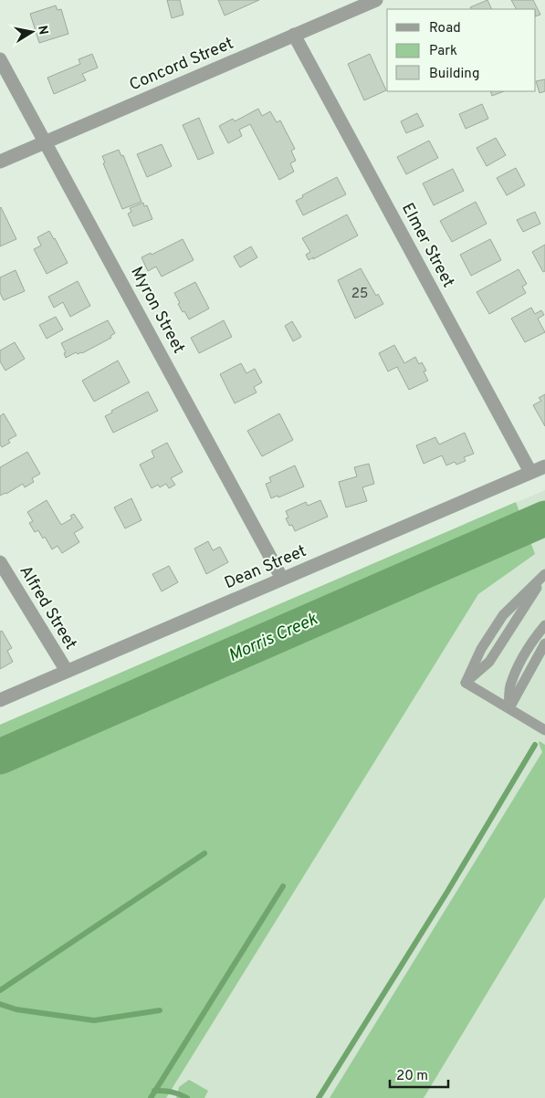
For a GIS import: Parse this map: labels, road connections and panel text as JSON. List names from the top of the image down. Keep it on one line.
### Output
{"streets":{"street":["Concord Street","Elmer Street","Myron Street","Dean Street","Alfred Street"]},"crossings":[["Concord Street","Elmer Street"],["Concord Street","Myron Street"],["Elmer Street","Dean Street"],["Myron Street","Dean Street"],["Dean Street","Alfred Street"]],"water":["Morris Creek"],"house_numbers":["25"],"legend":["Road","Park","Building"],"scale_bar":"20 m","north":"right"}
